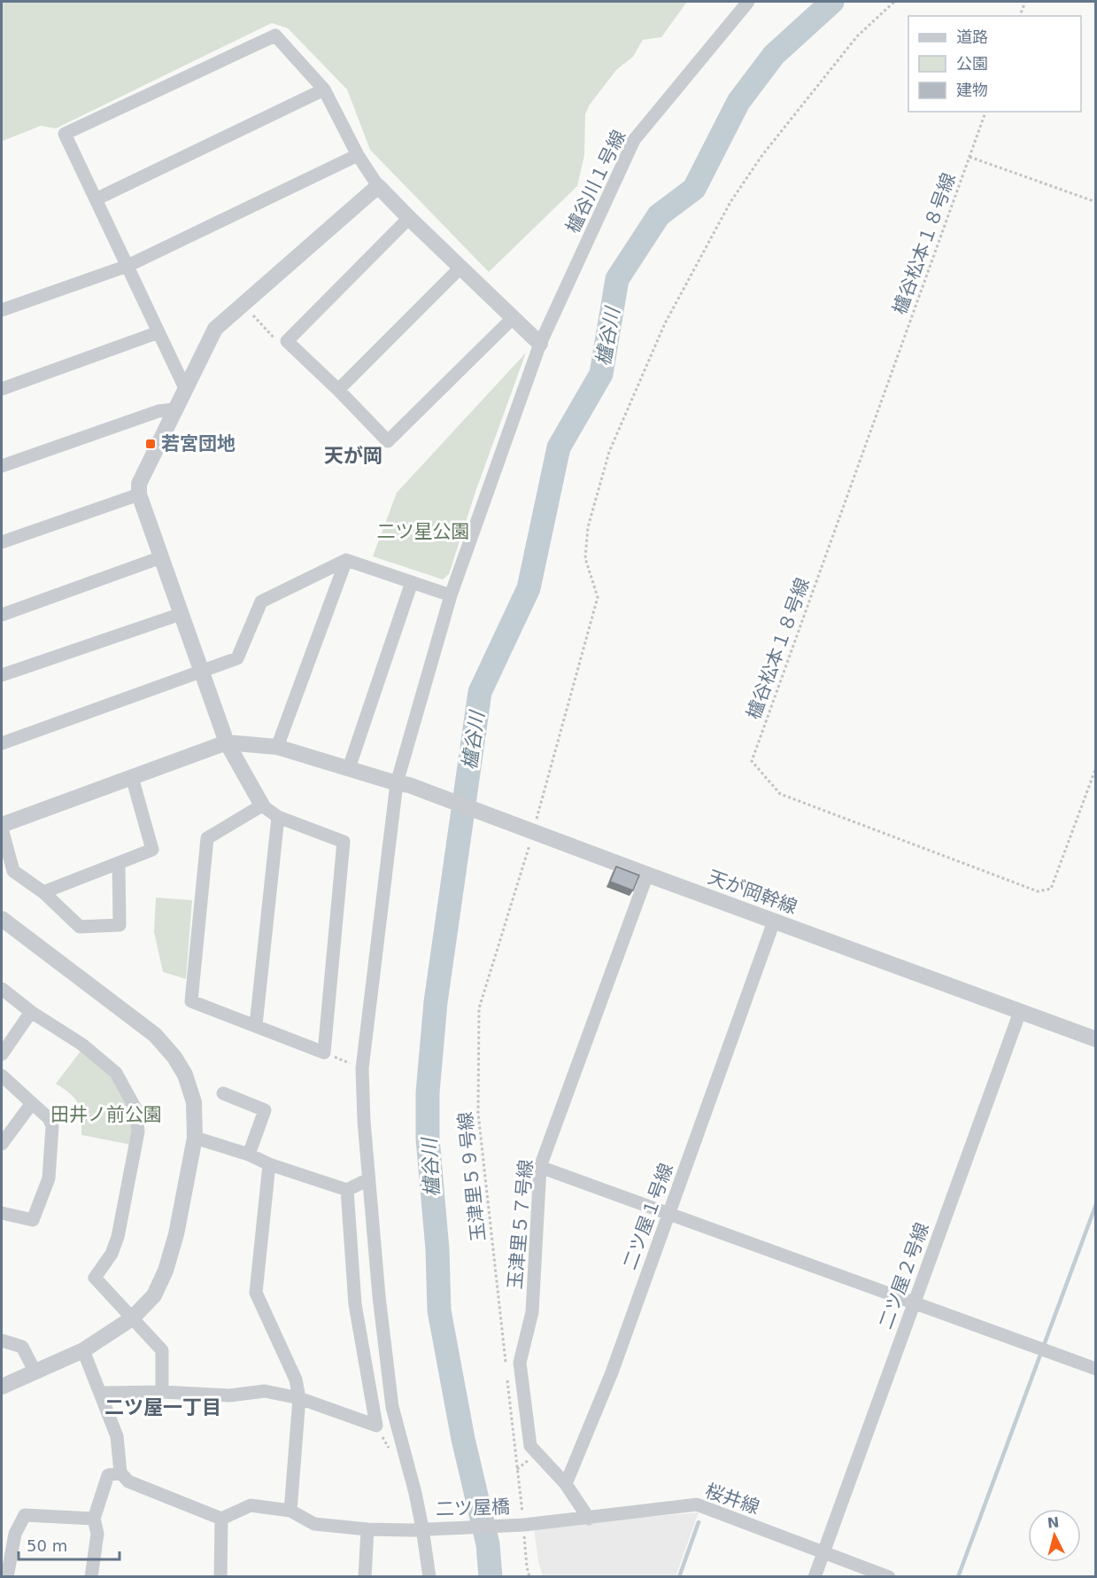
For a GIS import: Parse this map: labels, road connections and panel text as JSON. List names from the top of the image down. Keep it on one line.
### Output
{"streets":{"street":["櫨谷川１号線","天が岡幹線","二ツ屋１号線","玉津里５７号線","二ツ屋２号線","桜井線","二ツ屋橋"],"path":["櫨谷松本１８号線","玉津里５９号線"]},"crossings":[["櫨谷川１号線","天が岡幹線"],["櫨谷川１号線","二ツ屋橋"],["天が岡幹線","玉津里５９号線"],["天が岡幹線","二ツ屋１号線"],["天が岡幹線","玉津里５７号線"],["天が岡幹線","二ツ屋２号線"],["二ツ屋１号線","玉津里５７号線"],["二ツ屋２号線","桜井線"],["桜井線","二ツ屋橋"]],"districts":["天が岡","二ツ屋一丁目"],"water":["櫨谷川"],"parks":["二ツ星公園","田井ノ前公園"],"places":{"transit":["若宮団地"]},"legend":["道路","公園","建物"],"scale_bar":"50 m","north":"top"}
